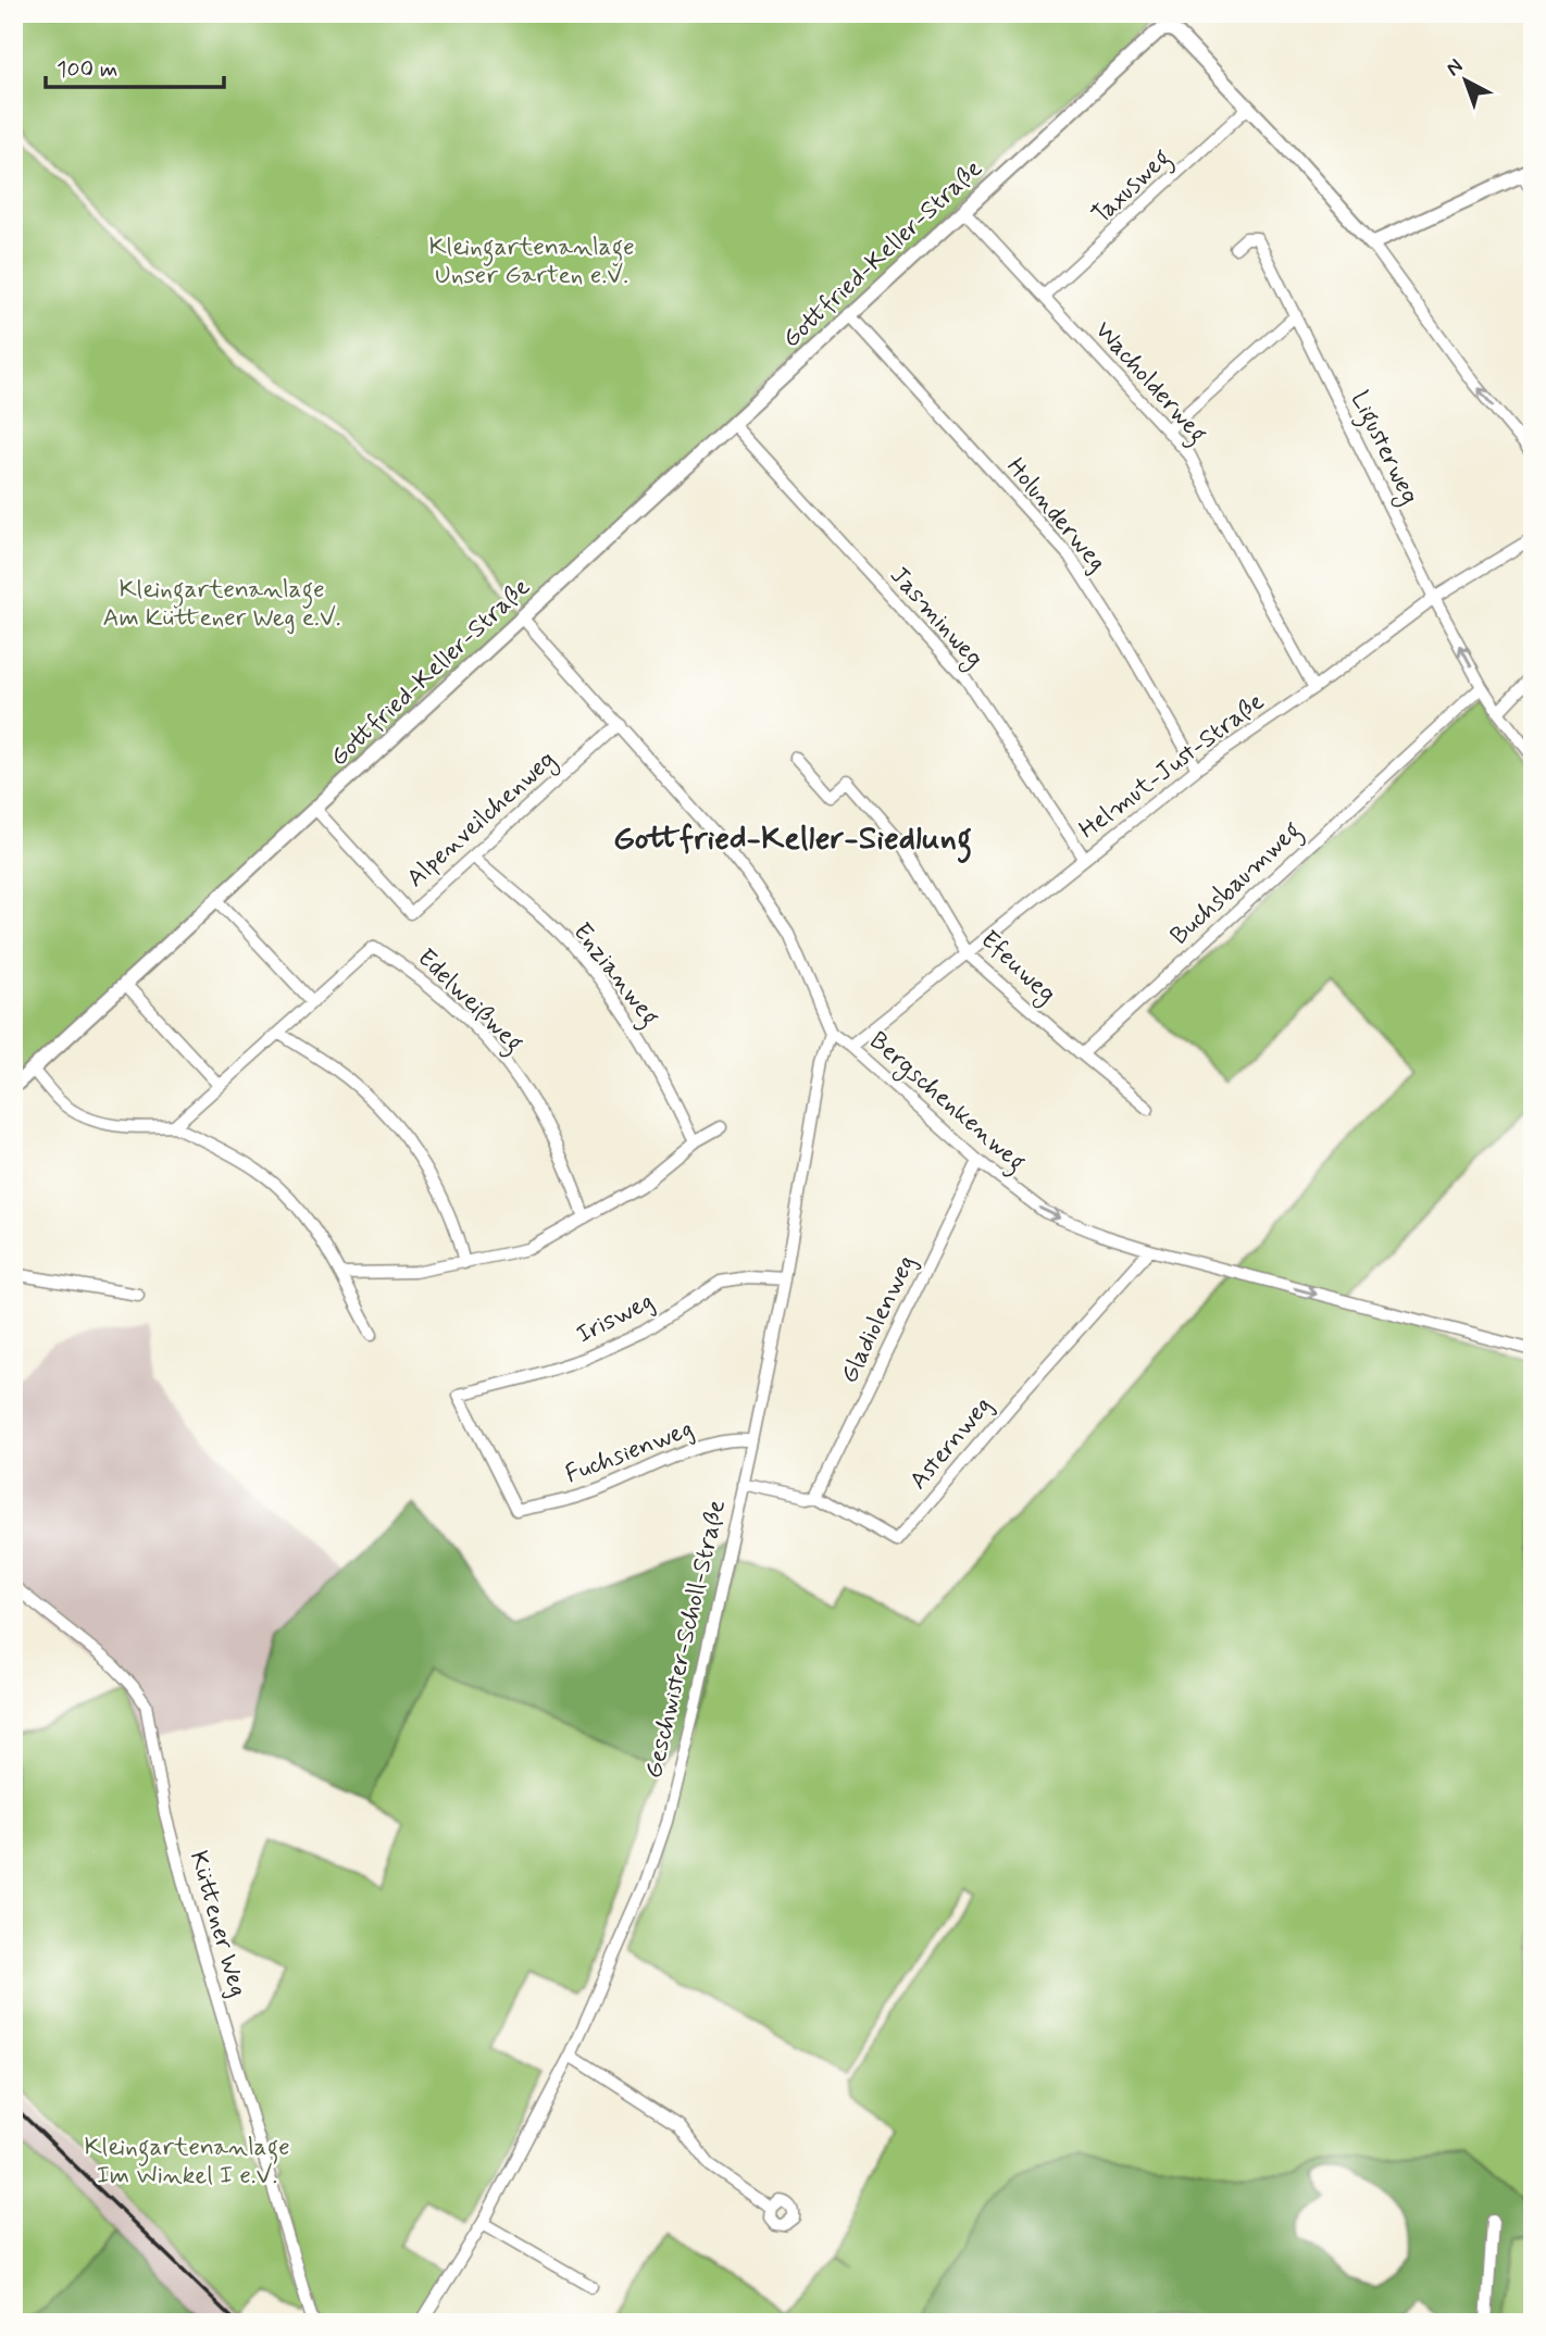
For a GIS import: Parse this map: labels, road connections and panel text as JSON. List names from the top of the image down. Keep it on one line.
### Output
{"streets":{"street":["Taxusweg","Gottfried-Keller-Straße","Wacholderweg","Ligusterweg","Holunderweg","Jasminweg","Helmut-Just-Straße","Alpenveilchenweg","Buchsbaumweg","Efeuweg","Enzianweg","Edelweißweg","Bergschenkenweg","Irisweg","Gladiolenweg","Asternweg","Fuchsienweg","Geschwister-Scholl-Straße","Küttener Weg"]},"crossings":[["Taxusweg","Gottfried-Keller-Straße"],["Taxusweg","Wacholderweg"],["Gottfried-Keller-Straße","Wacholderweg"],["Gottfried-Keller-Straße","Holunderweg"],["Gottfried-Keller-Straße","Jasminweg"],["Gottfried-Keller-Straße","Alpenveilchenweg"],["Gottfried-Keller-Straße","Bergschenkenweg"],["Wacholderweg","Helmut-Just-Straße"],["Ligusterweg","Helmut-Just-Straße"],["Ligusterweg","Buchsbaumweg"],["Holunderweg","Helmut-Just-Straße"],["Jasminweg","Helmut-Just-Straße"],["Helmut-Just-Straße","Efeuweg"],["Helmut-Just-Straße","Bergschenkenweg"],["Alpenveilchenweg","Enzianweg"],["Alpenveilchenweg","Bergschenkenweg"],["Buchsbaumweg","Efeuweg"],["Bergschenkenweg","Gladiolenweg"],["Bergschenkenweg","Asternweg"],["Bergschenkenweg","Geschwister-Scholl-Straße"],["Irisweg","Fuchsienweg"],["Irisweg","Geschwister-Scholl-Straße"],["Gladiolenweg","Asternweg"],["Asternweg","Geschwister-Scholl-Straße"],["Fuchsienweg","Geschwister-Scholl-Straße"]],"one_way":["Bergschenkenweg"],"districts":["Gottfried-Keller-Siedlung"],"parks":["Kleingartenanlage Unser Garten e.V.","Kleingartenanlage Am Küttener Weg e.V.","Kleingartenanlage Im Winkel I e.V."],"scale_bar":"100 m","north":"top left"}
